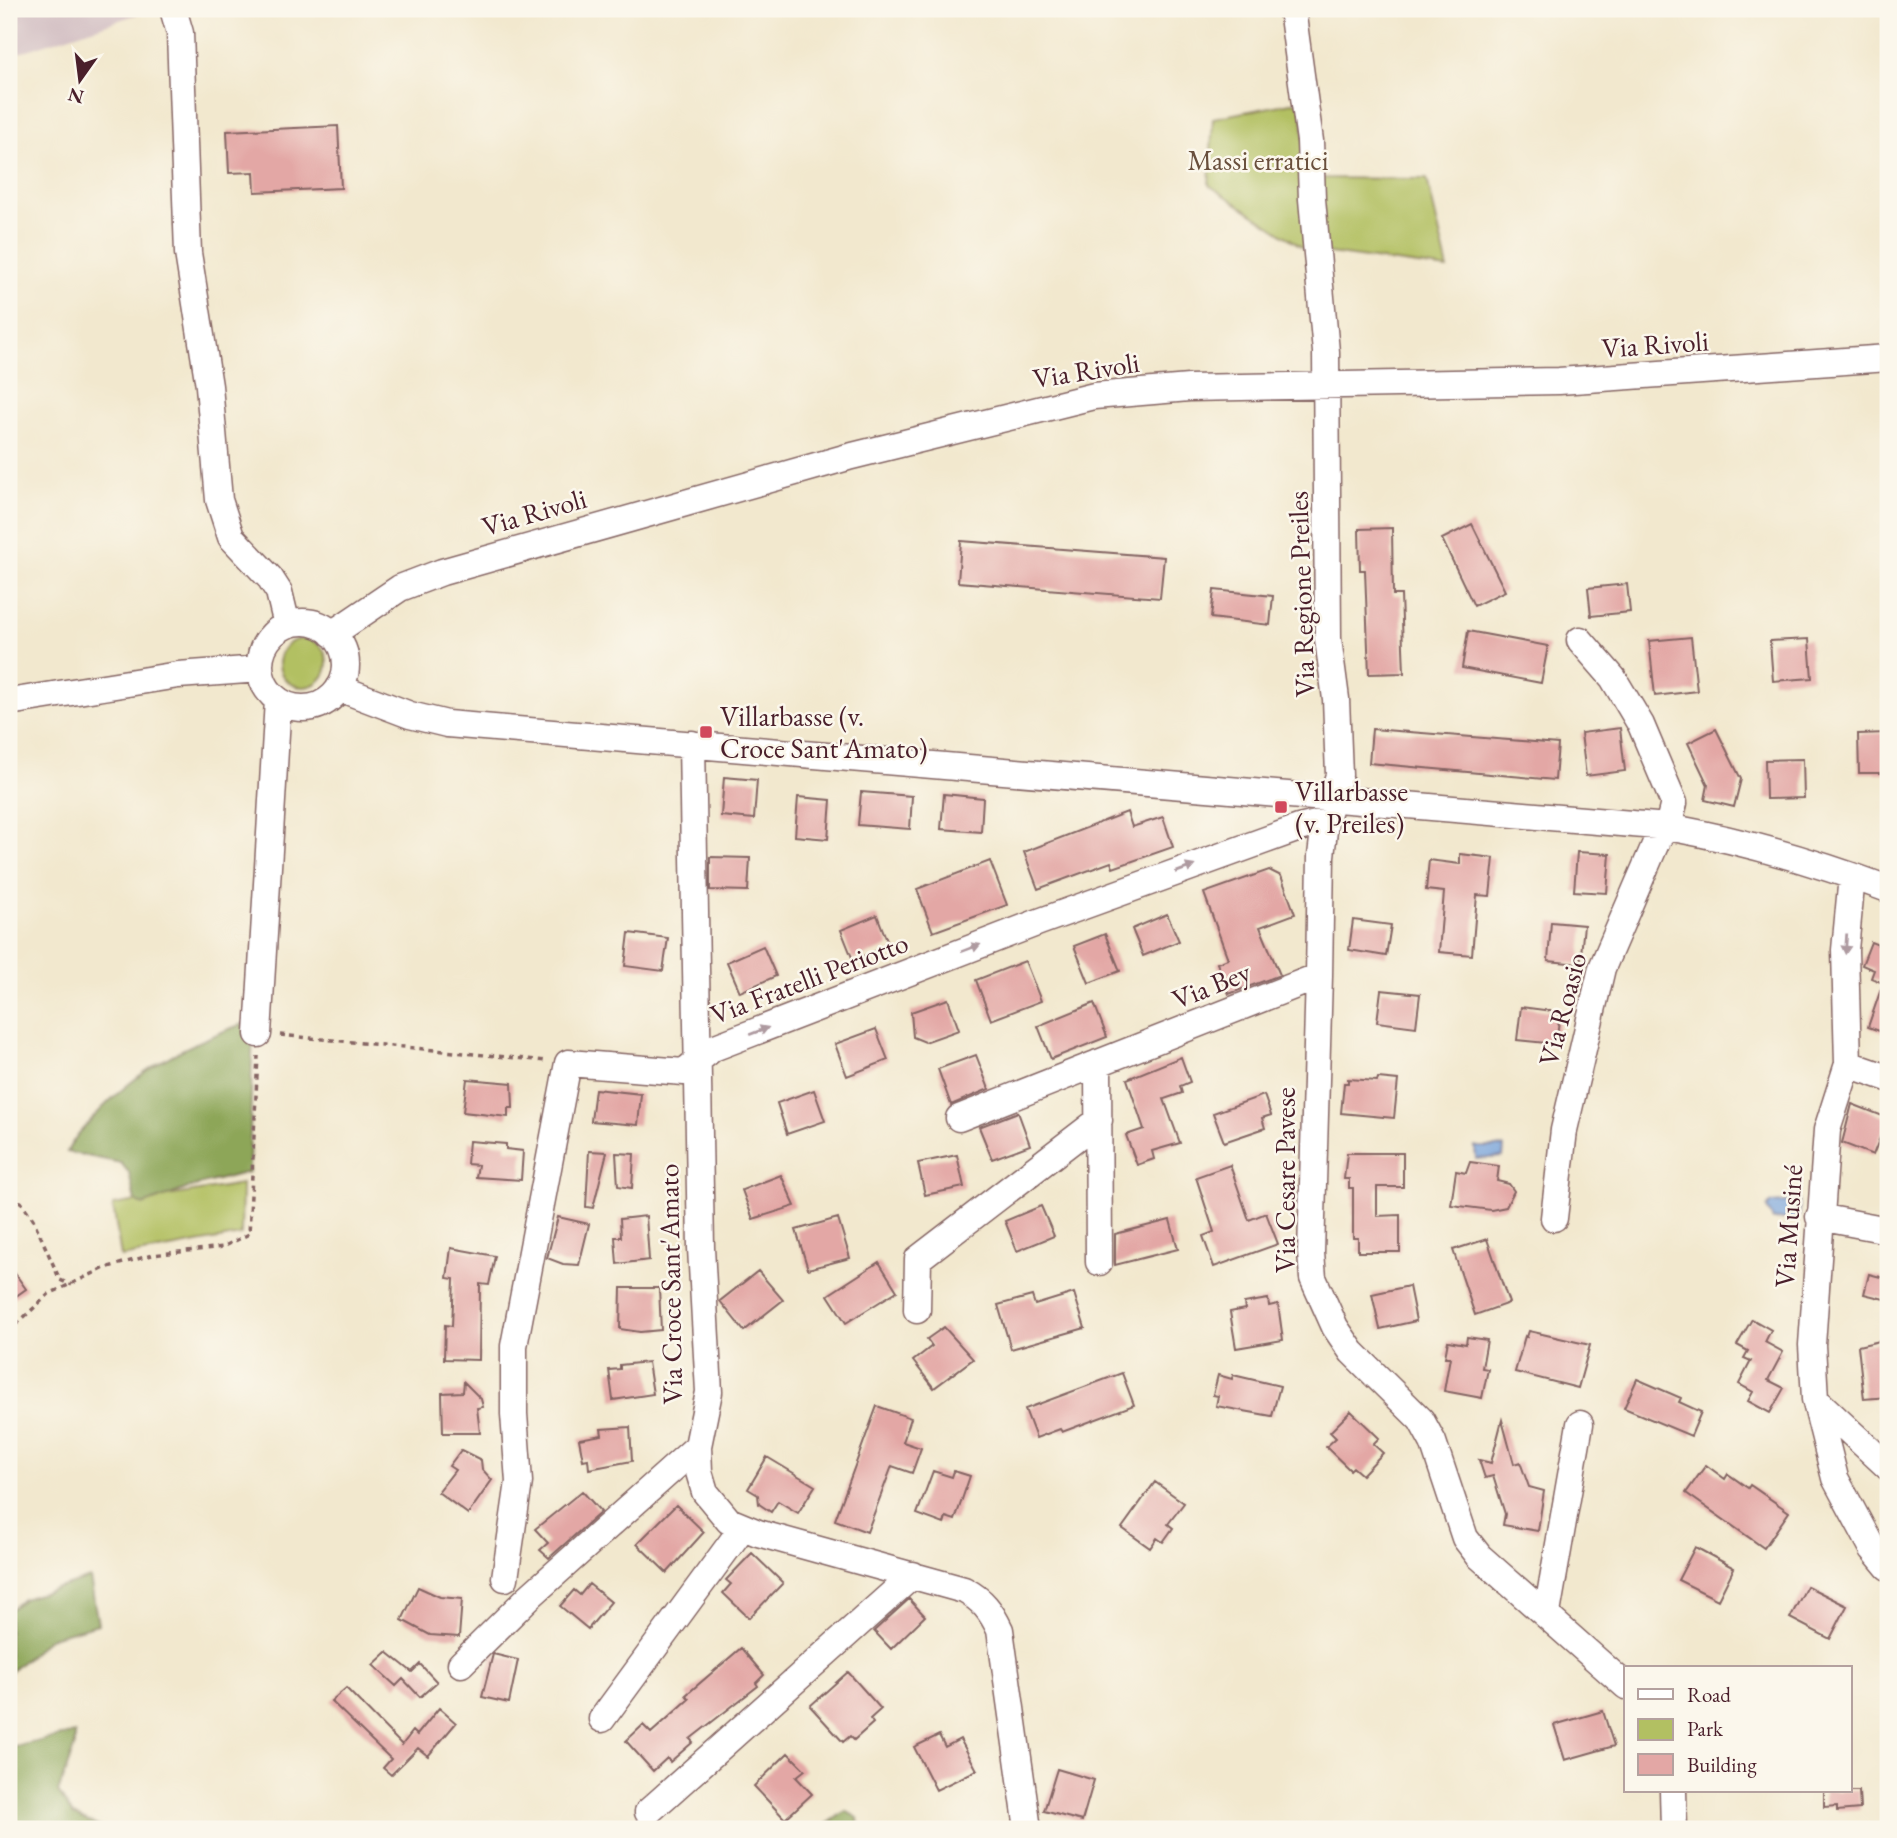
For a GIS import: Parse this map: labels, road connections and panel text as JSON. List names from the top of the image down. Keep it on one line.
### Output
{"streets":{"street":["Via Rivoli","Via Regione Preiles","Via Fratelli Periotto","Via Bey","Via Roasio","Via Cesare Pavese","Via Musiné","Via Croce Sant'Amato"]},"crossings":[["Via Rivoli","Via Regione Preiles"],["Via Regione Preiles","Via Fratelli Periotto"],["Via Fratelli Periotto","Via Croce Sant'Amato"],["Via Bey","Via Cesare Pavese"]],"one_way":["Via Fratelli Periotto"],"parks":["Massi erratici"],"places":{"transit":["Villarbasse (v. Croce Sant'Amato)","Villarbasse (v. Preiles)"]},"legend":["Road","Park","Building"],"north":"bottom"}
